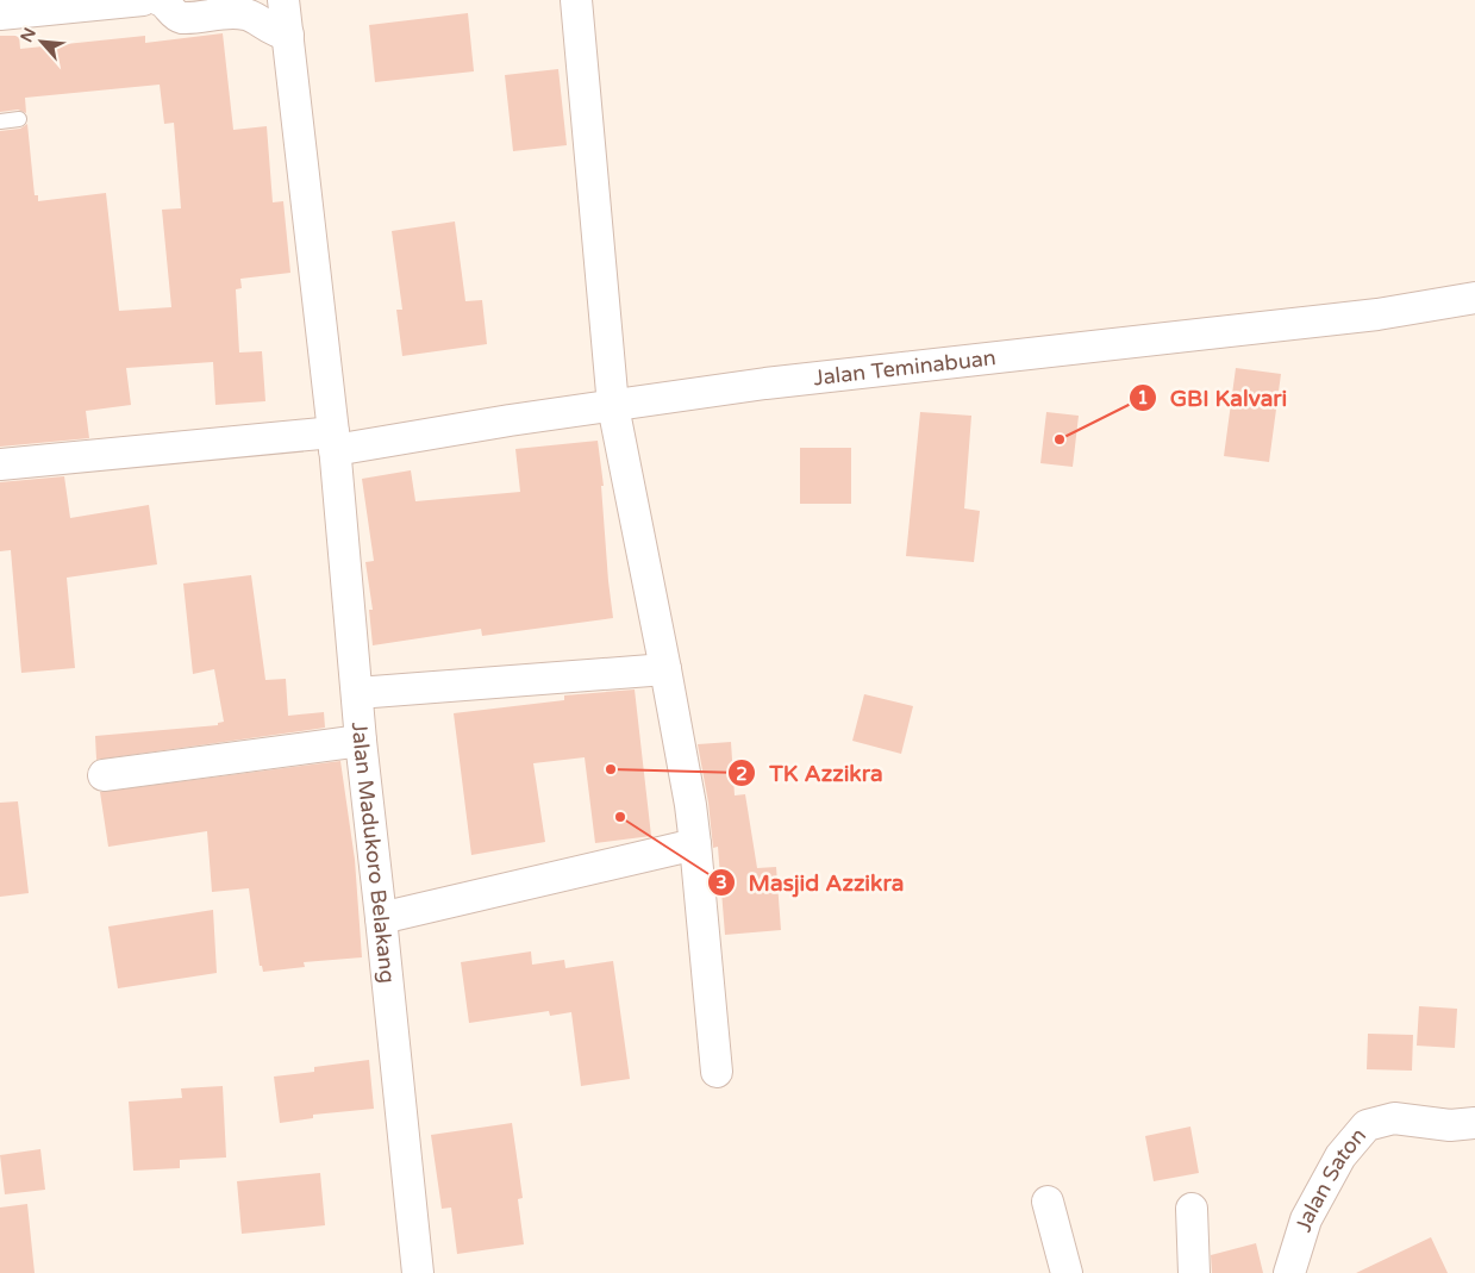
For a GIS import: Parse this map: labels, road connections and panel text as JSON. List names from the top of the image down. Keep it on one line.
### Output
{"streets":{"street":["Jalan Teminabuan","Jalan Madukoro Belakang","Jalan Saton"]},"crossings":[["Jalan Teminabuan","Jalan Madukoro Belakang"]],"places":["GBI Kalvari","TK Azzikra","Masjid Azzikra"],"north":"top left"}
